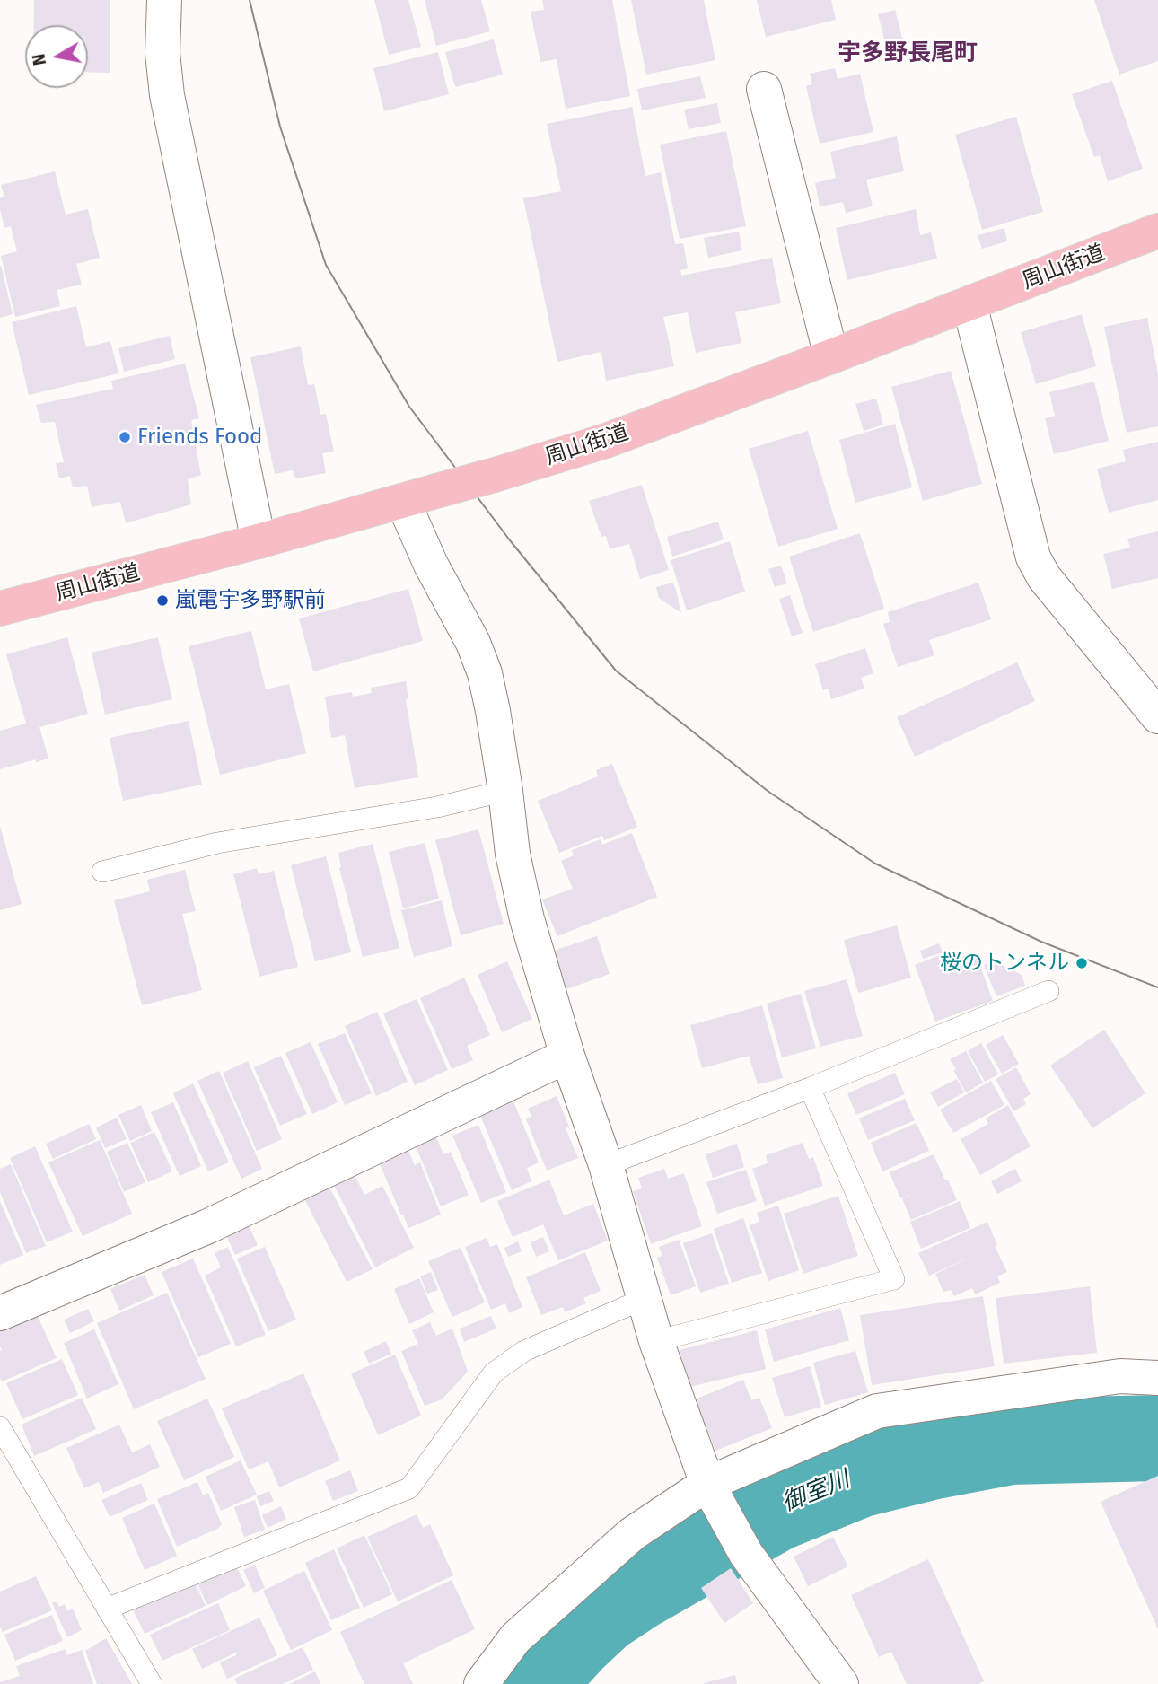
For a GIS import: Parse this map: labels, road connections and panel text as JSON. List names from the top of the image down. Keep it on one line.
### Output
{"streets":{"highway":["周山街道"]},"districts":["宇多野長尾町"],"water":["御室川"],"places":["Friends Food","嵐電宇多野駅前","桜のトンネル"],"north":"left"}
